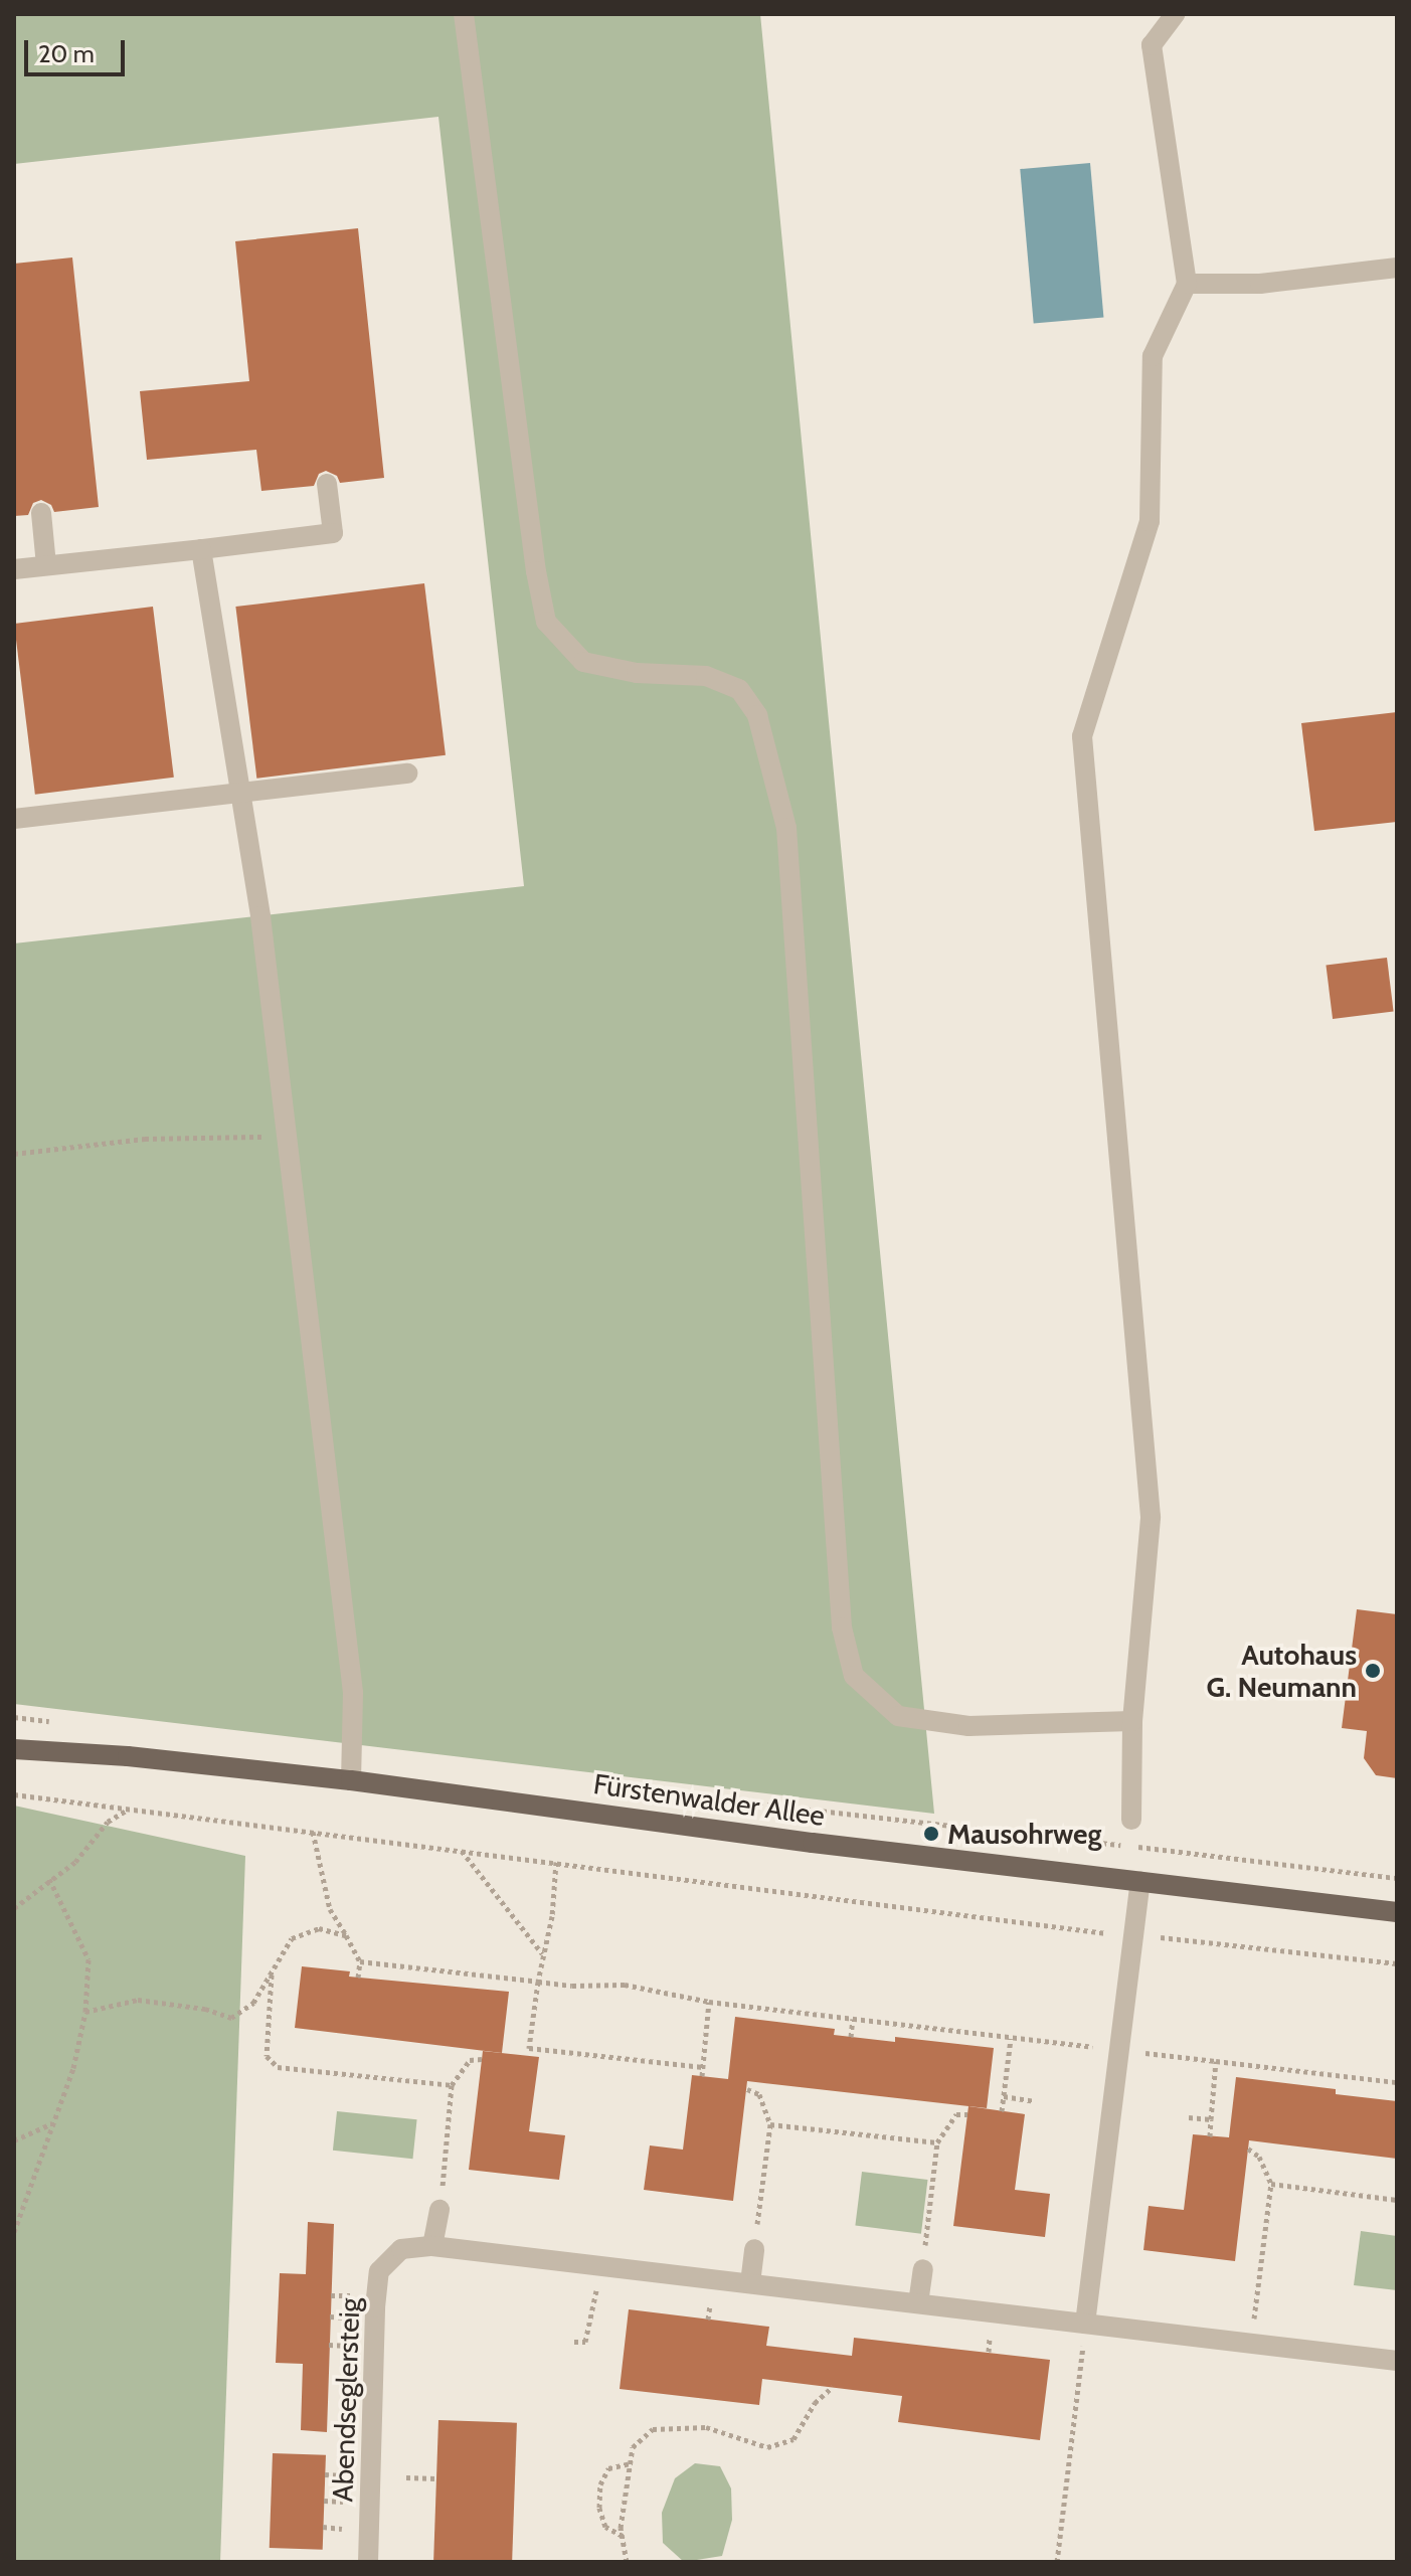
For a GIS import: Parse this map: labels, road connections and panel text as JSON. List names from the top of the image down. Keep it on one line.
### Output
{"streets":{"main road":["Fürstenwalder Allee"],"street":["Abendseglersteig"]},"places":["Autohaus G. Neumann","Mausohrweg"],"scale_bar":"20 m"}
